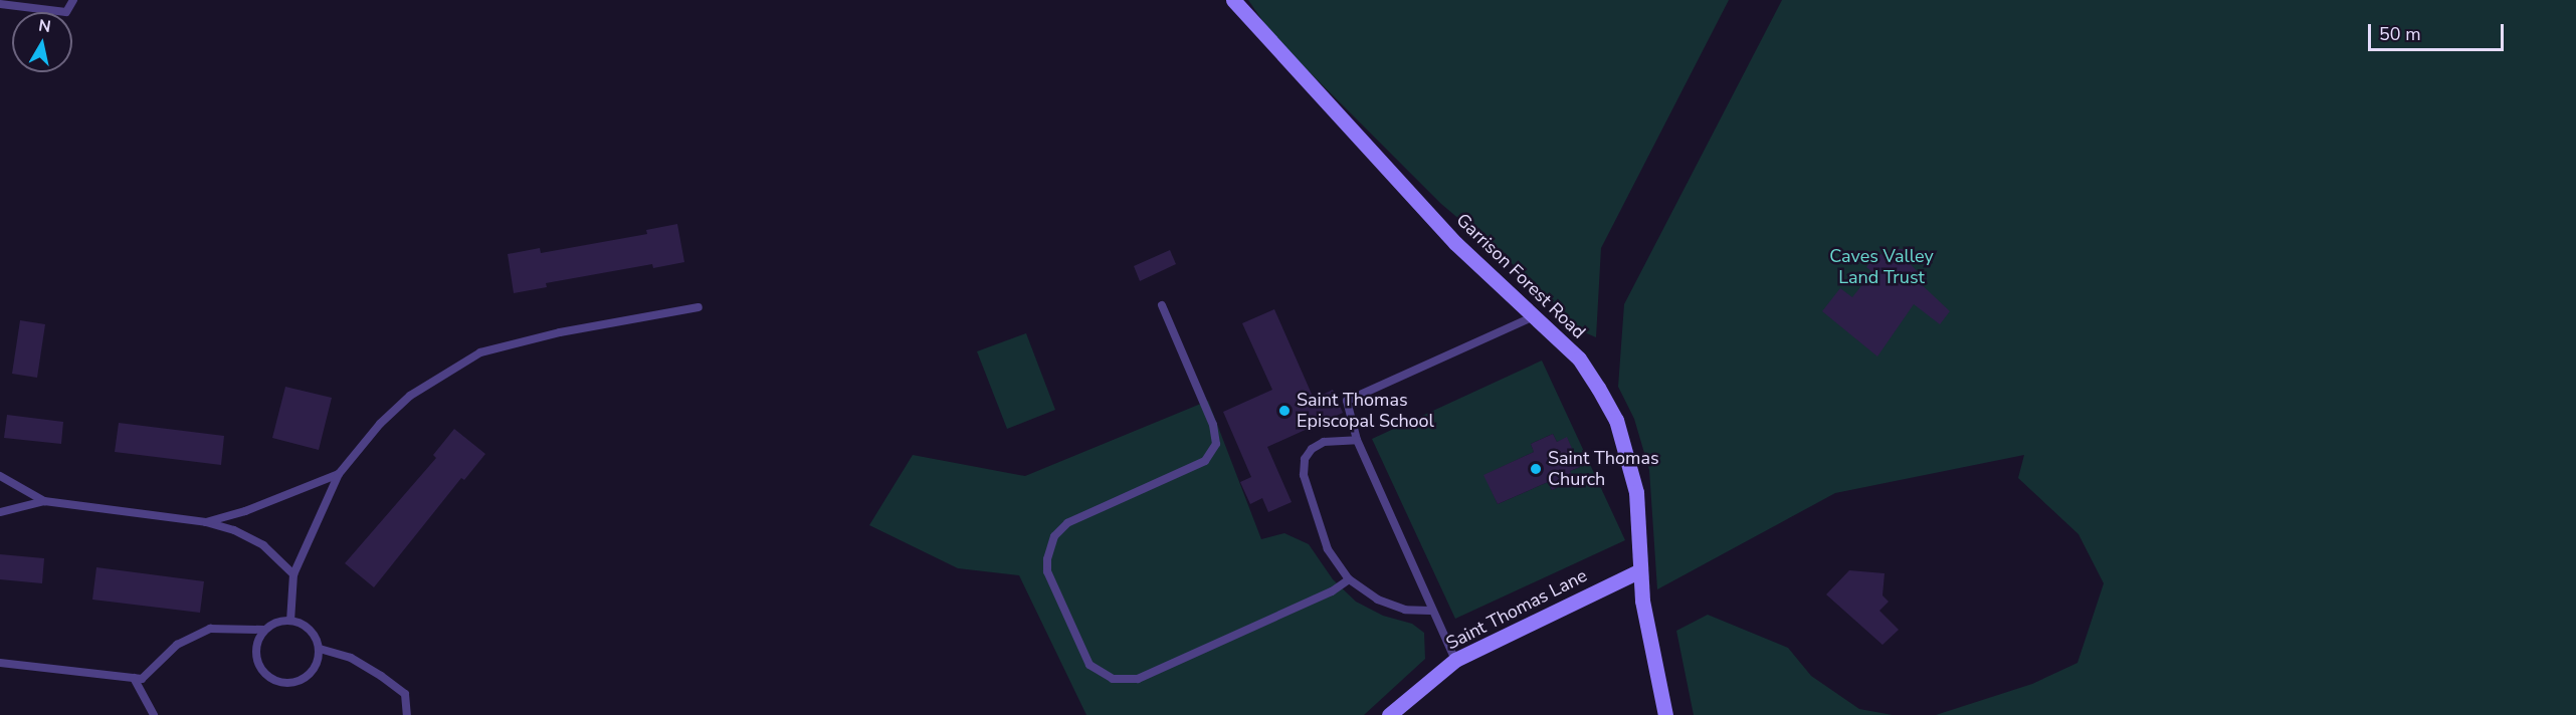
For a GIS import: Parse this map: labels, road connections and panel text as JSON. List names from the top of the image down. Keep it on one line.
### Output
{"streets":{"main road":["Garrison Forest Road","Saint Thomas Lane"]},"crossings":[["Garrison Forest Road","Saint Thomas Lane"]],"parks":["Caves Valley Land Trust"],"places":["Saint Thomas Episcopal School","Saint Thomas Church"],"scale_bar":"50 m","north":"top"}
